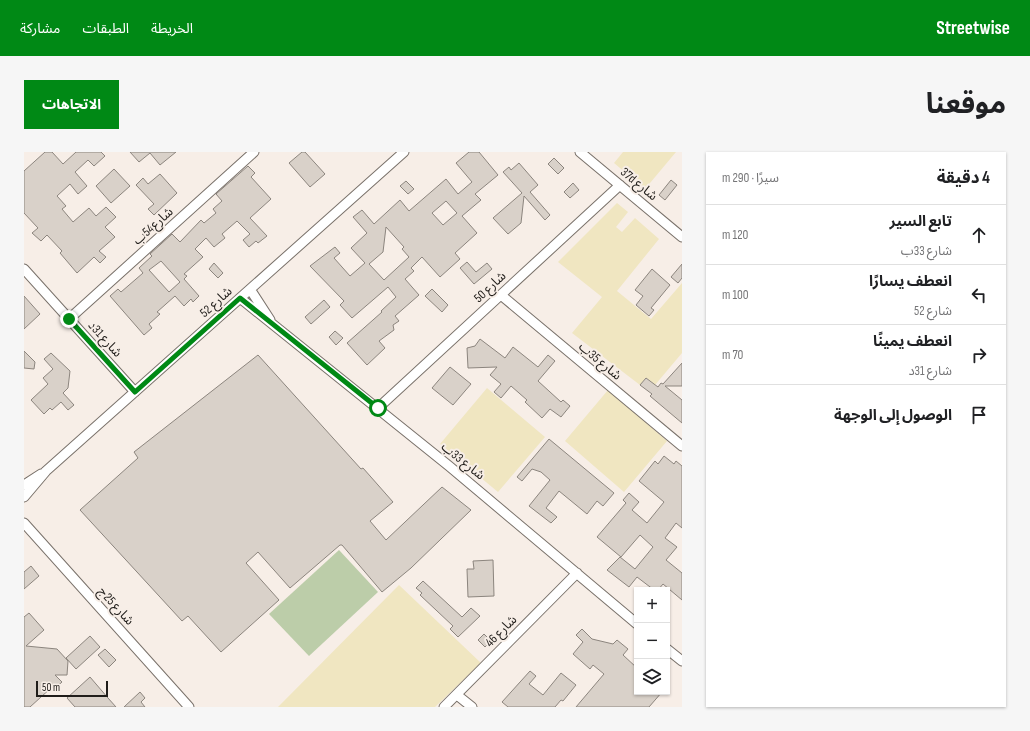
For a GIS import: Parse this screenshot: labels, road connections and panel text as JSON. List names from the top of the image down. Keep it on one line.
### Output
{"streets":{"street":["37d شارع","شارع54ب","شارع 50","شارع 52","شارع 31د","شارع 35ب","شارع 33ب","شارع 25ج","شارع 46"]},"crossings":[["37d شارع","شارع 50"],["شارع54ب","شارع 31د"],["شارع 50","شارع 35ب"],["شارع 50","شارع 33ب"],["شارع 52","شارع 31د"],["شارع 52","شارع 33ب"],["شارع 33ب","شارع 46"]],"scale_bar":"50 m","page":{"header":"Streetwise","nav":["الخريطة","الطبقات","مشاركة"],"title":"موقعنا","buttons":"الاتجاهات","heading":["4 دقيقة","سيرًا · 290 m"],"list":[["تابع السير","شارع 33ب","120 m"],["انعطف يسارًا","شارع 52","100 m"],["انعطف يمينًا","شارع 31د","70 m"],"الوصول إلى الوجهة"],"map_buttons":["+","−"],"scale":"50 m"}}
